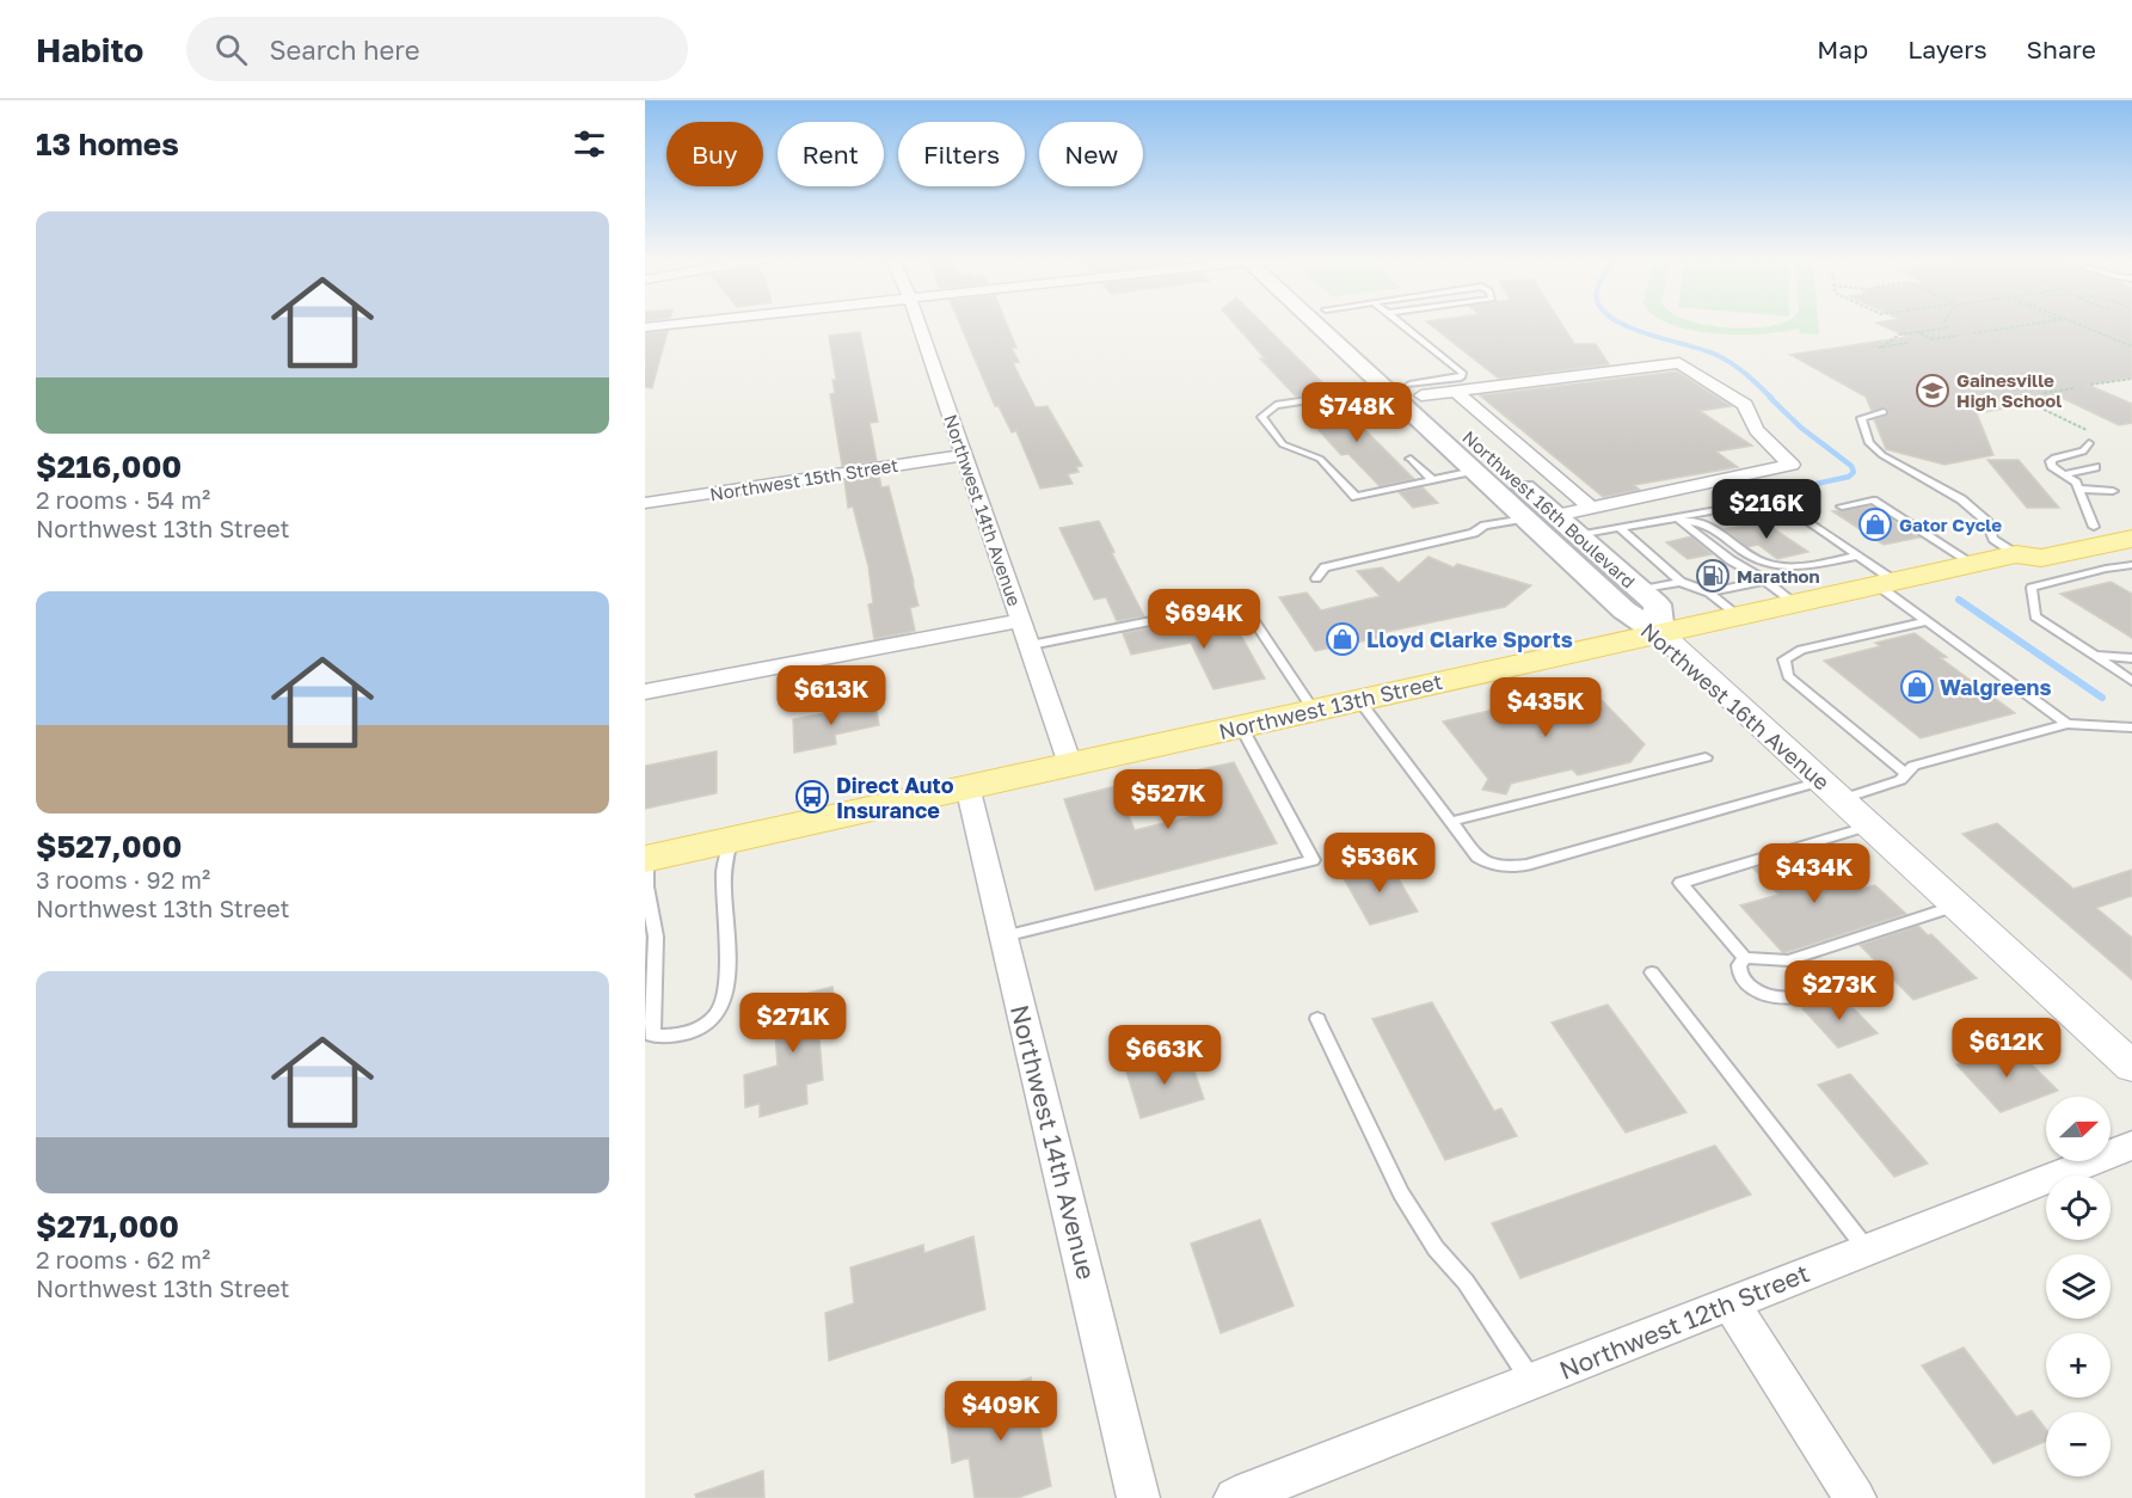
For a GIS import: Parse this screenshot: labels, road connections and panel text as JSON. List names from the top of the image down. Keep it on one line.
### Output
{"streets":{"main road":["Northwest 16th Boulevard","Northwest 13th Street","Northwest 16th Avenue"],"street":["Northwest 15th Street","Northwest 14th Avenue","Northwest 12th Street"]},"crossings":[["Northwest 15th Street","Northwest 14th Avenue"],["Northwest 16th Boulevard","Northwest 13th Street"],["Northwest 16th Boulevard","Northwest 16th Avenue"],["Northwest 14th Avenue","Northwest 13th Street"],["Northwest 13th Street","Northwest 16th Avenue"]],"places":{"school or university":["Gainesville High School"],"shop":["Gator Cycle","Lloyd Clarke Sports","Walgreens"],"fuel station":["Marathon"],"bus stop":["Direct Auto Insurance"]},"north":"right","page":{"header":"Habito","search":"Search here","nav":["Map","Layers","Share"],"heading":"13 homes","chip":["Buy","Rent","Filters","New"],"list":[{"name":"$216,000","note":"2 rooms · 54 m² · Northwest 13th Street"},{"name":"$527,000","note":"3 rooms · 92 m² · Northwest 13th Street"},{"name":"$271,000","note":"2 rooms · 62 m² · Northwest 13th Street"}],"price":["$748K","$216K","$694K","$613K","$435K","$527K","$536K","$434K","$273K","$271K","$612K","$663K","$409K"],"map_buttons":["+","−"]}}
